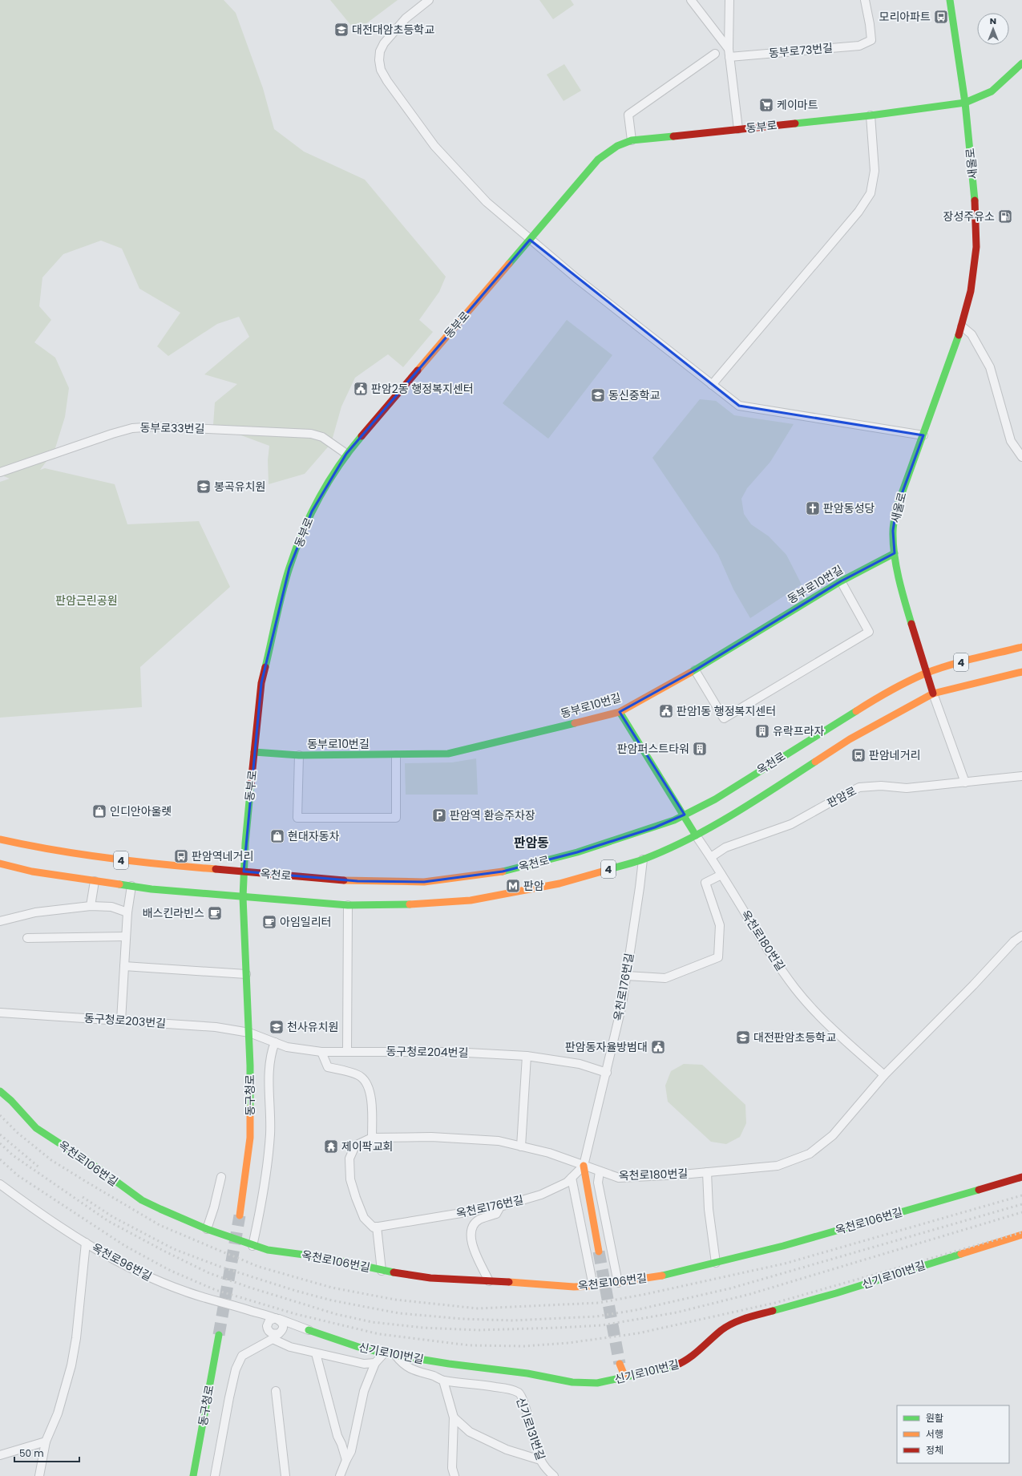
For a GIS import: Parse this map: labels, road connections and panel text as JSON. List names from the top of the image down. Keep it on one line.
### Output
{"streets":{"main road":["동부로","새울로","동부로10번길","4","옥천로","동구청로","옥천로106번길","신기로101번길"],"street":["동부로73번길","동부로33번길","판암로","옥천로180번길","옥천로176번길","동구청로203번길","동구청로204번길","옥천로96번길","신기로131번길"]},"crossings":[["동부로","새울로"],["동부로","동부로33번길"],["동부로","동부로10번길"],["동부로","옥천로"],["동부로","동구청로"],["새울로","동부로10번길"],["새울로","옥천로"],["옥천로","옥천로180번길"],["옥천로","옥천로176번길"],["옥천로","동구청로"],["판암로","옥천로180번길"],["옥천로180번길","옥천로176번길"],["옥천로176번길","동구청로204번길"],["동구청로203번길","동구청로204번길"],["동구청로203번길","동구청로"],["동구청로204번길","동구청로"],["옥천로96번길","신기로101번길"],["신기로101번길","신기로131번길"]],"districts":["판암동"],"parks":["판암근린공원"],"places":{"bus stop":["모리아파트","판암네거리","판암역네거리"],"school or university":["대전대암초등학교","동신중학교","봉곡유치원","천사유치원","대전판암초등학교"],"supermarket":["케이마트"],"fuel station":["장성주유소"],"public building":["판암2동 행정복지센터","판암1동 행정복지센터","판암동자율방범대"],"church":["판암동성당"],"building":["유락프라자","판암퍼스트타워"],"shop":["인디안아울렛","현대자동차"],"parking":["판암역 환승주차장"],"metro station":["판암"],"cafe":["배스킨라빈스","아임일리터"],"temple":["제이팍교회"]},"legend":["원활","서행","정체"],"scale_bar":"50 m","north":"top"}
